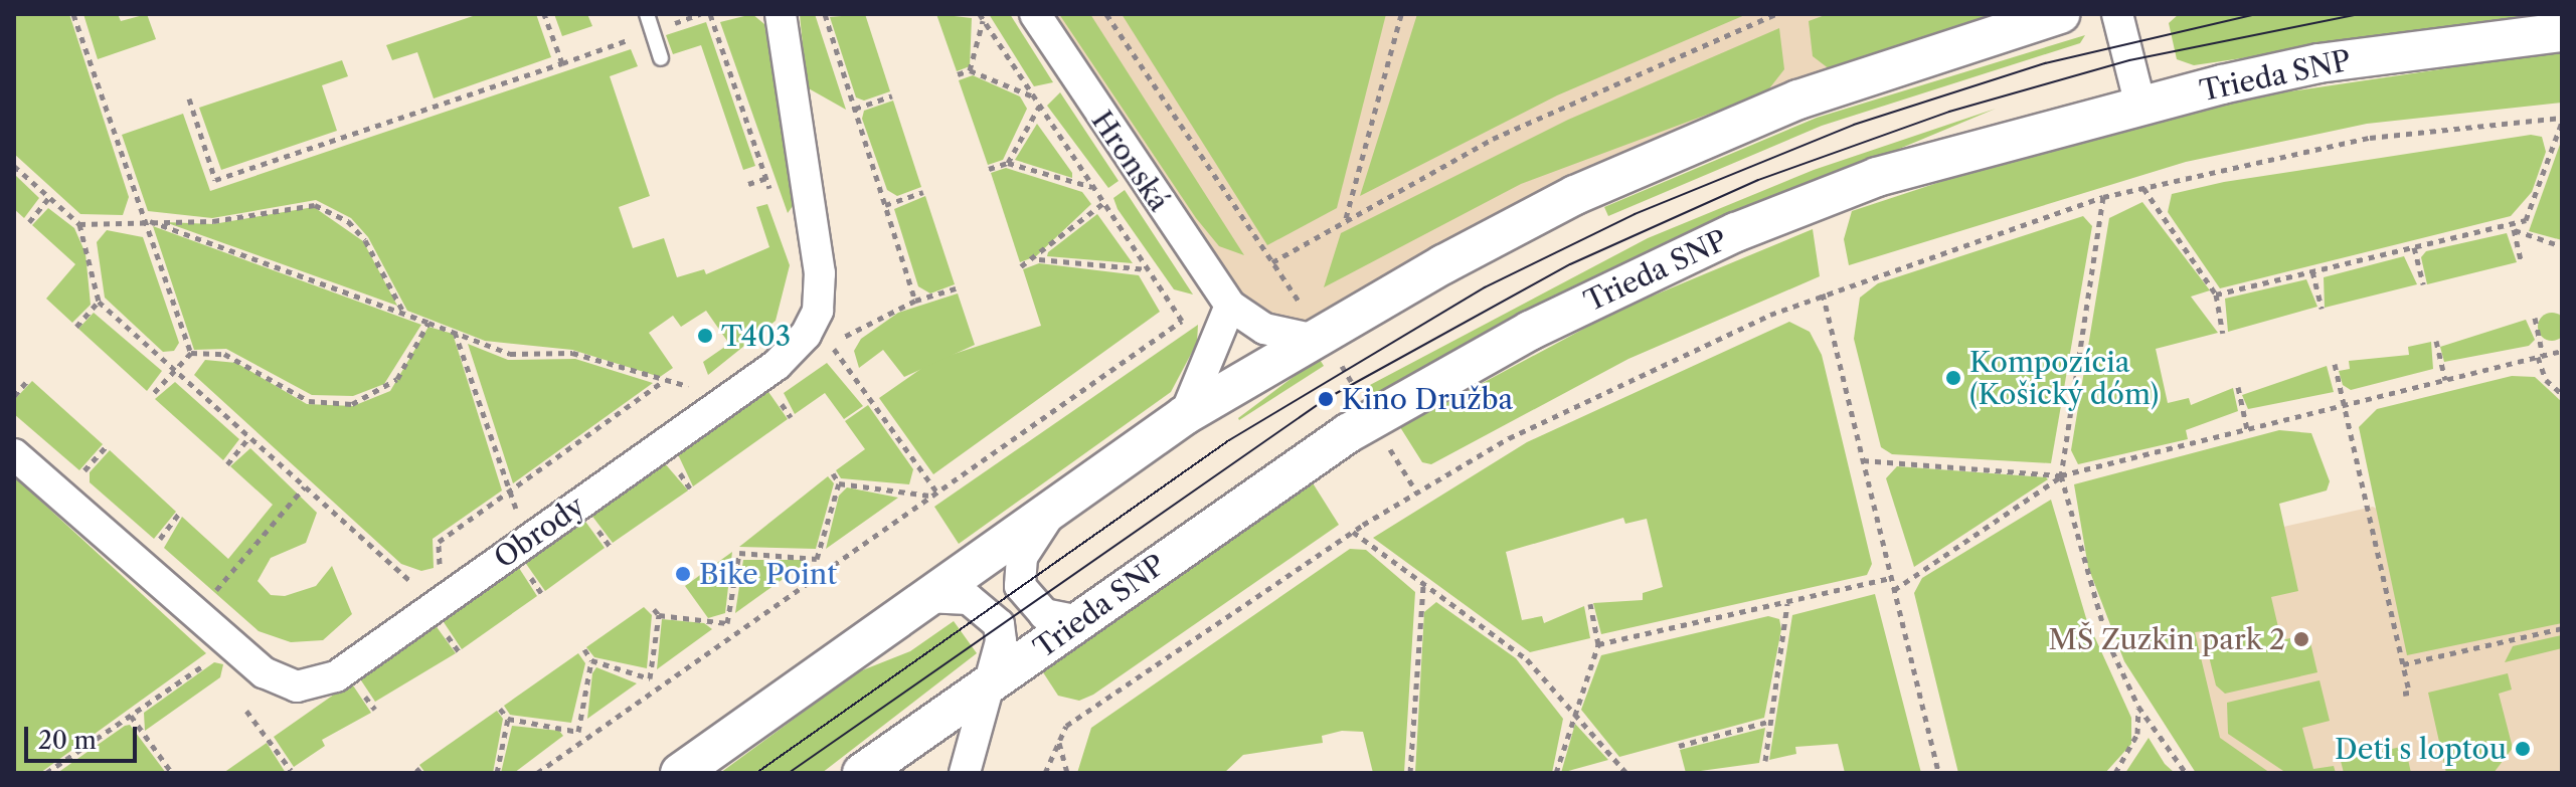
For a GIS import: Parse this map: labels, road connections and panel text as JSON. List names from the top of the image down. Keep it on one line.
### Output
{"streets":{"street":["Trieda SNP","Hronská","Obrody"]},"places":["T403","Kompozícia (Košický dóm)","Kino Družba","Bike Point","MŠ Zuzkin park 2","Deti s loptou"],"scale_bar":"20 m"}
